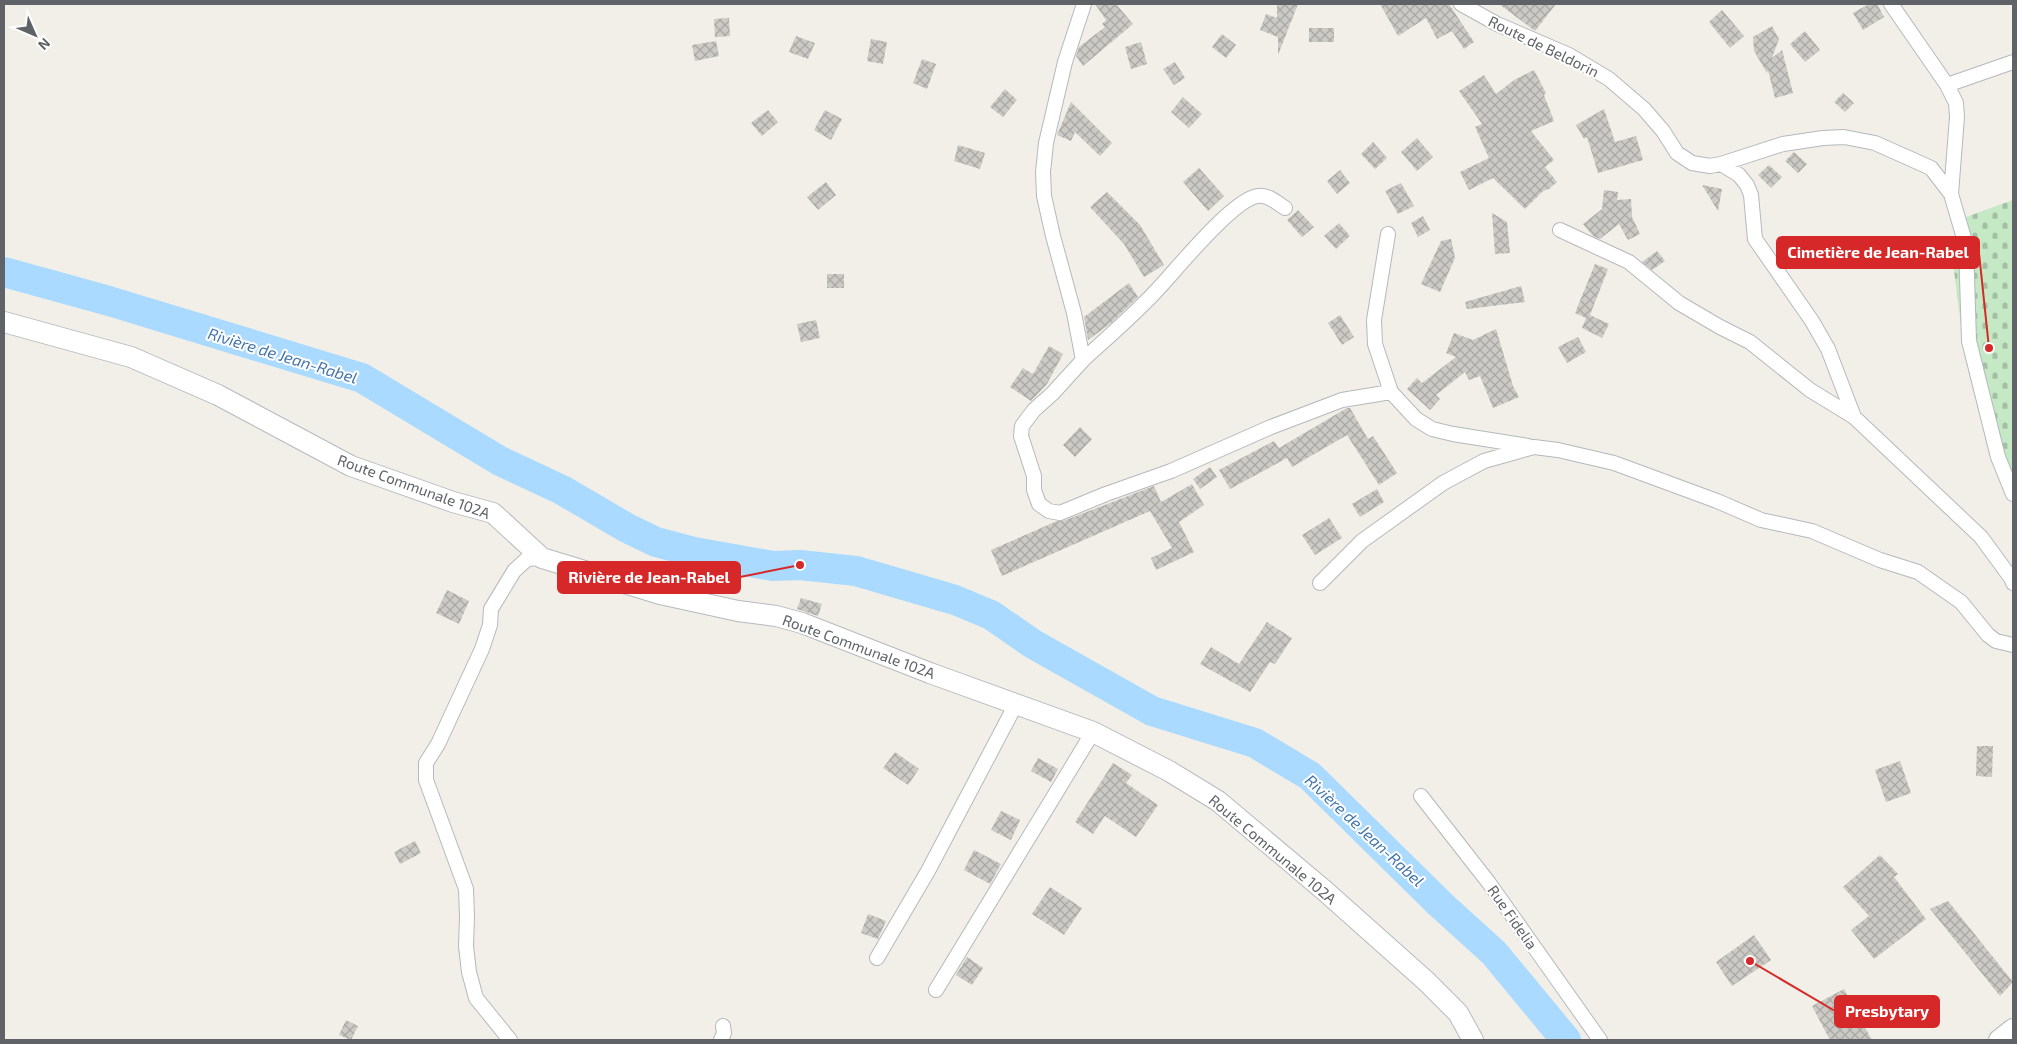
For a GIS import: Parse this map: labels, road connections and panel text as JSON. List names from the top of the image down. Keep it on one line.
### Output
{"streets":{"street":["Route de Beldorin","Route Communale 102A","Rue Fidelia"]},"water":["Rivière de Jean-Rabel"],"places":["Cimetière de Jean-Rabel","Rivière de Jean-Rabel","Presbytary"],"north":"bottom right"}
